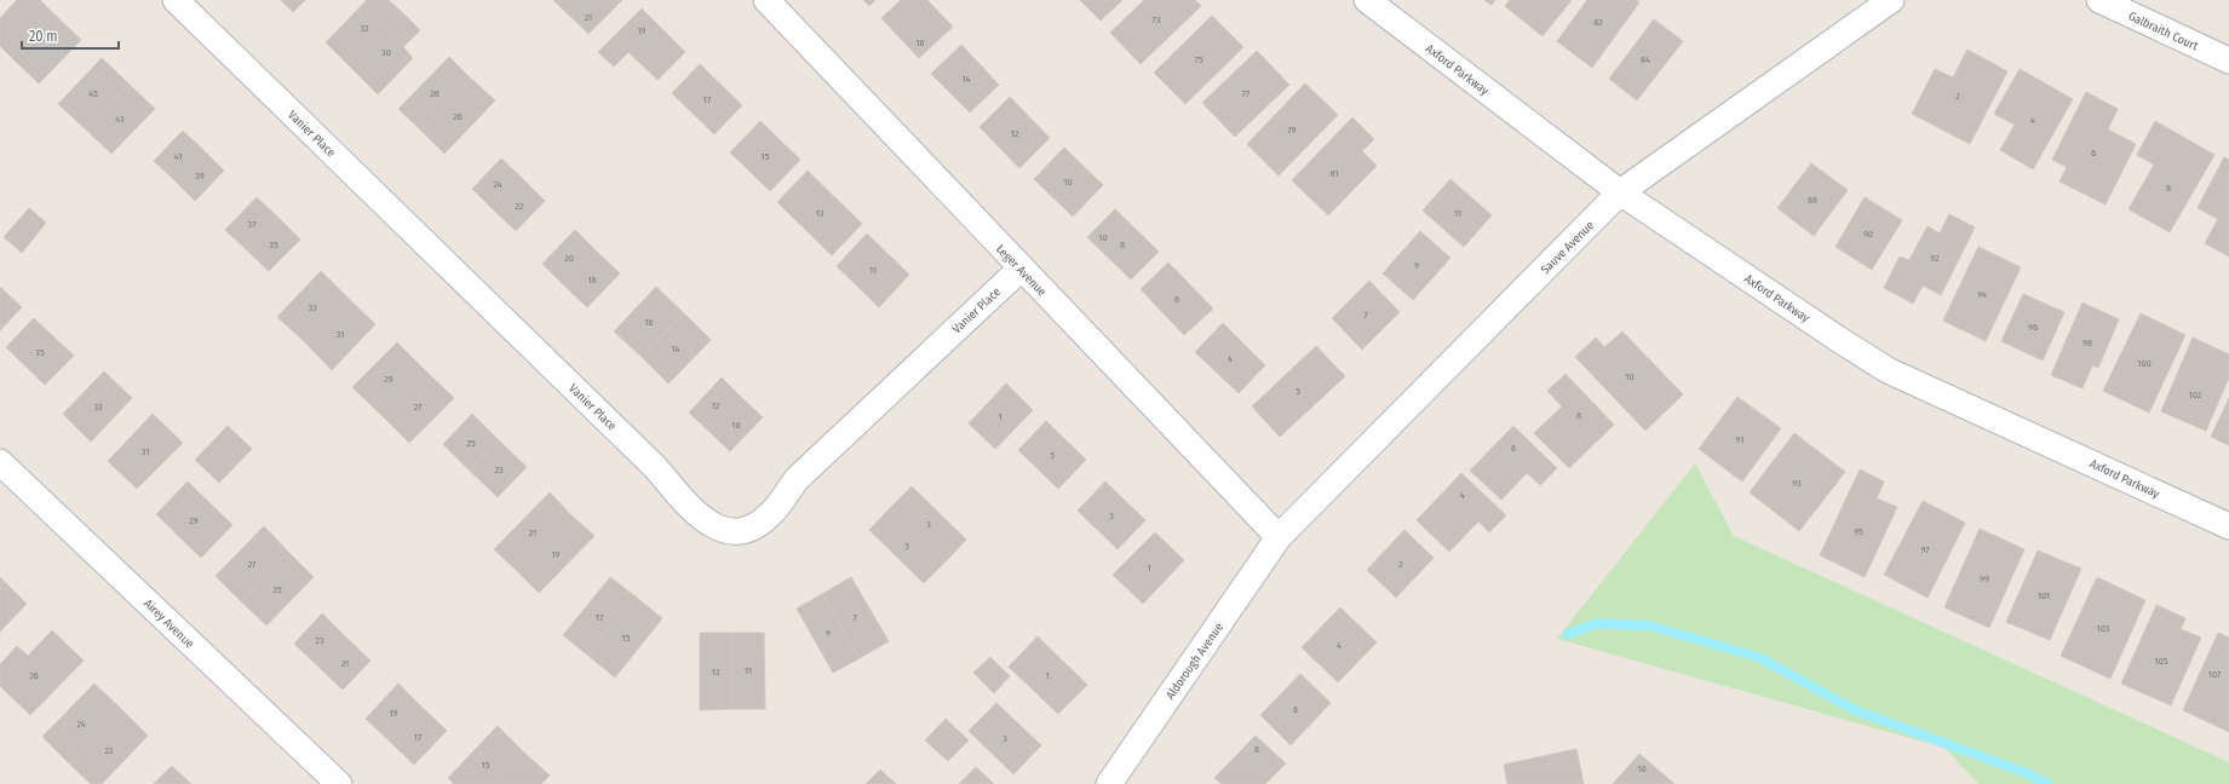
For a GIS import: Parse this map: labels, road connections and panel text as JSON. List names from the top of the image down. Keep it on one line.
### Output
{"streets":{"street":["Galbraith Court","Axford Parkway","Vanier Place","Sauve Avenue","Leger Avenue","Airey Avenue","Aldorough Avenue"]},"crossings":[["Axford Parkway","Sauve Avenue"],["Vanier Place","Leger Avenue"],["Sauve Avenue","Leger Avenue"],["Sauve Avenue","Aldorough Avenue"],["Leger Avenue","Aldorough Avenue"]],"house_numbers":["21","73","82","32","19","16","30","75","84","14","45","28","77","2","17","26","43","4","79","12","6","41","15","81","39","10","24","8","88","22","13","11","37","90","10","35","8","20","92","9","11","18","94","6","33","7","16","96","31","98","14","35","4","100","10","29","5","102","12","33","27","8","1","10","91","25","6","31","5","23","93","4","3","29","3","95","21","5","97","19","27","2","1","99","25","101","17","7","103","9","15","23","4","105","21","11","13","107","26","1","6","19","24","17","3","8","22","15","10"],"scale_bar":"20 m"}
